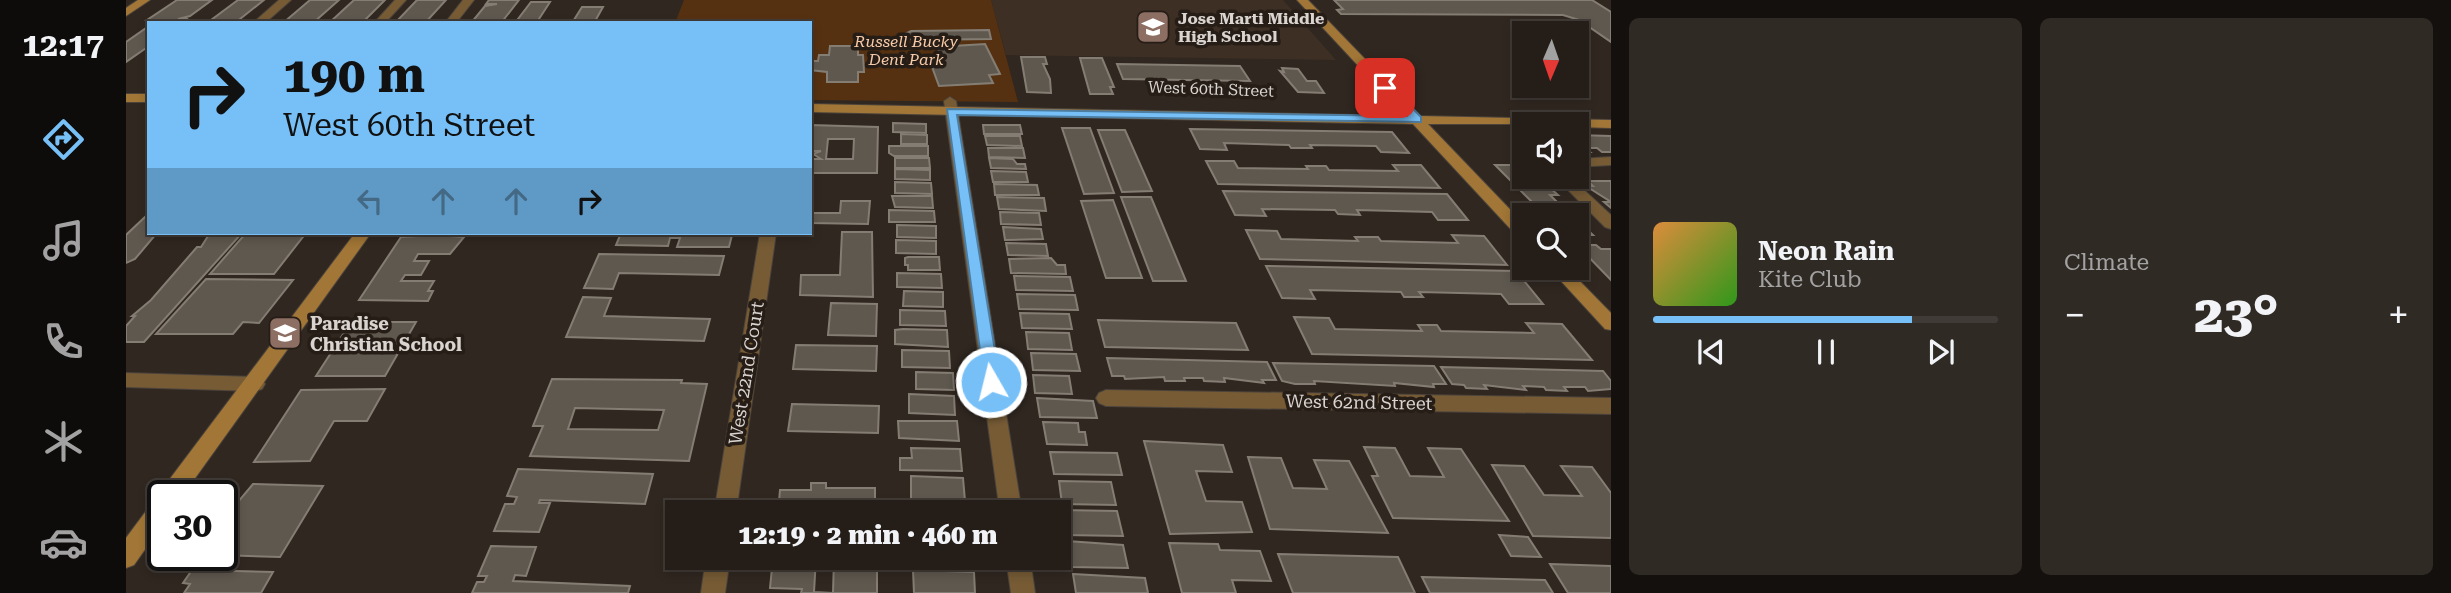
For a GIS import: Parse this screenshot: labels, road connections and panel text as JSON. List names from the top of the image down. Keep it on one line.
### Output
{"streets":{"street":["West 60th Street","West 22nd Court","West 62nd Street"]},"parks":["Russell Bucky Dent Park"],"places":{"school or university":["Jose Marti Middle High School","Paradise Christian School"]},"north":"bottom","page":{"tabs":"12:17","tile":"Climate","turn":["190 m","West 60th Street"],"song":["Neon Rain","Kite Club"],"heat":["−","23°","+"],"limit":"30","trip":"12:19 · 2 min · 460 m"}}
